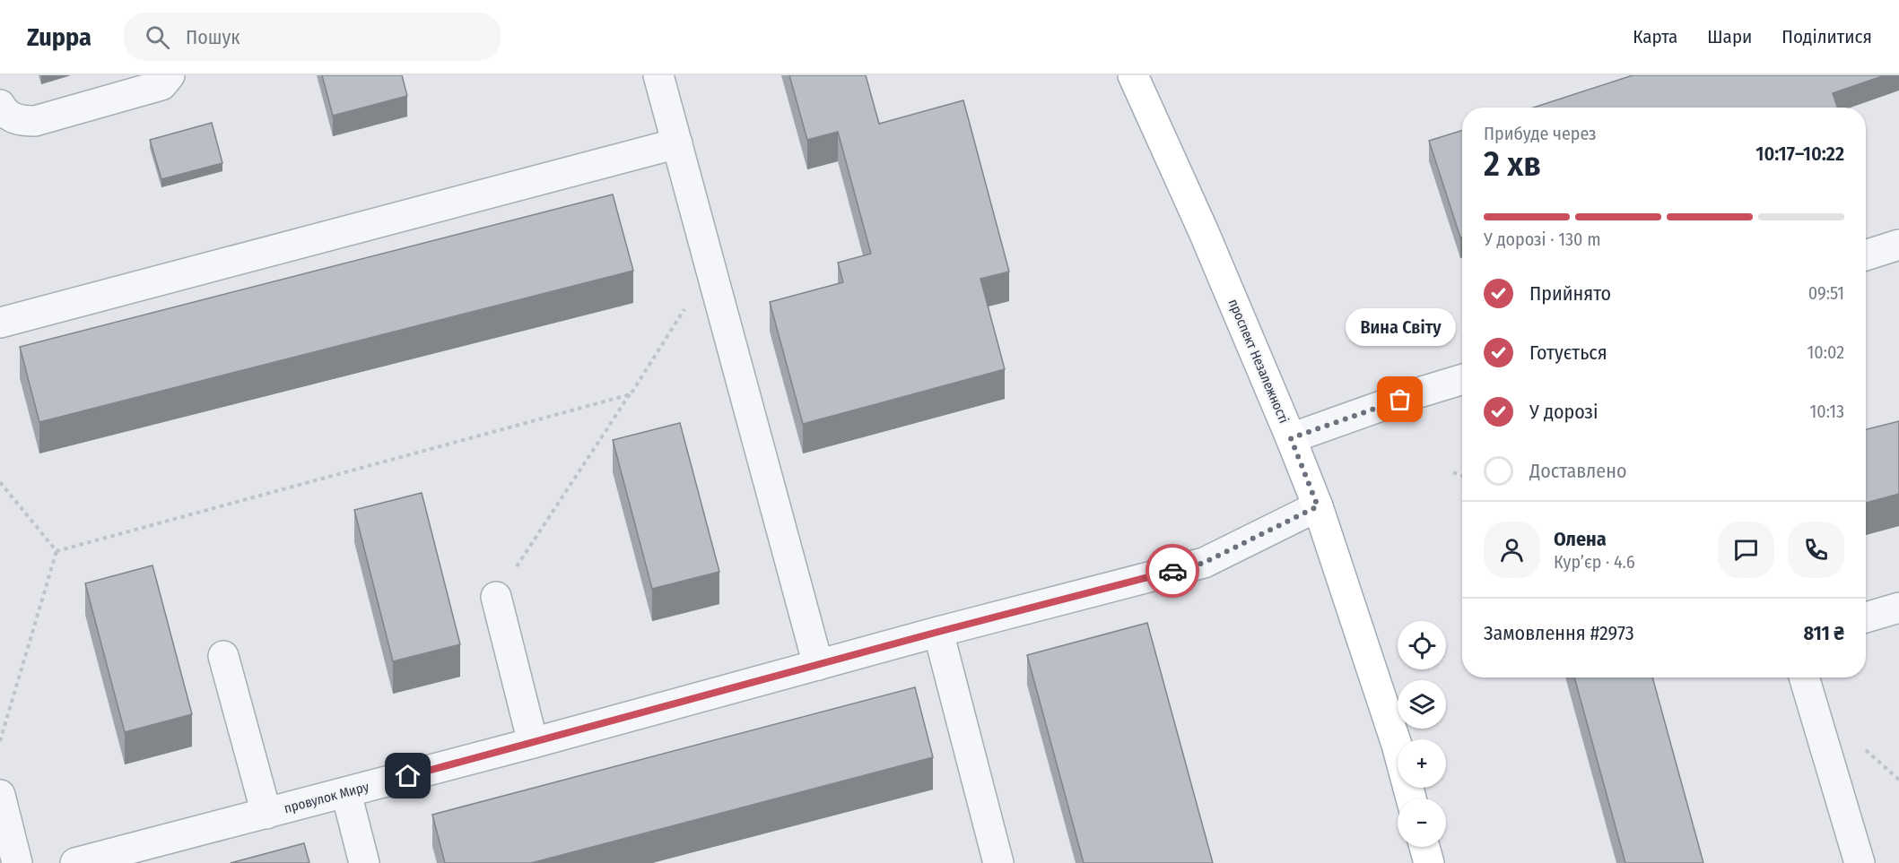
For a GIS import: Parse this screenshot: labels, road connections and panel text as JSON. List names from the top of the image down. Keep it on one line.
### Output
{"streets":{"main road":["проспект Незалежності"],"street":["провулок Миру"]},"crossings":[["проспект Незалежності","провулок Миру"]],"places":["Вина Світу"],"page":{"header":"Zuppa","search":"Пошук","nav":["Карта","Шари","Поділитися"],"heading":["2 хв","Прибуде через","10:17–10:22"],"panel":["Олена","Кур’єр · 4.6","Замовлення #2973","811 ₴"],"bar":"У дорозі · 130 m","list":[["Прийнято","09:51"],["Готується","10:02"],["У дорозі","10:13"],"Доставлено"],"bubble":"Вина Світу","map_buttons":["+","−"]}}
